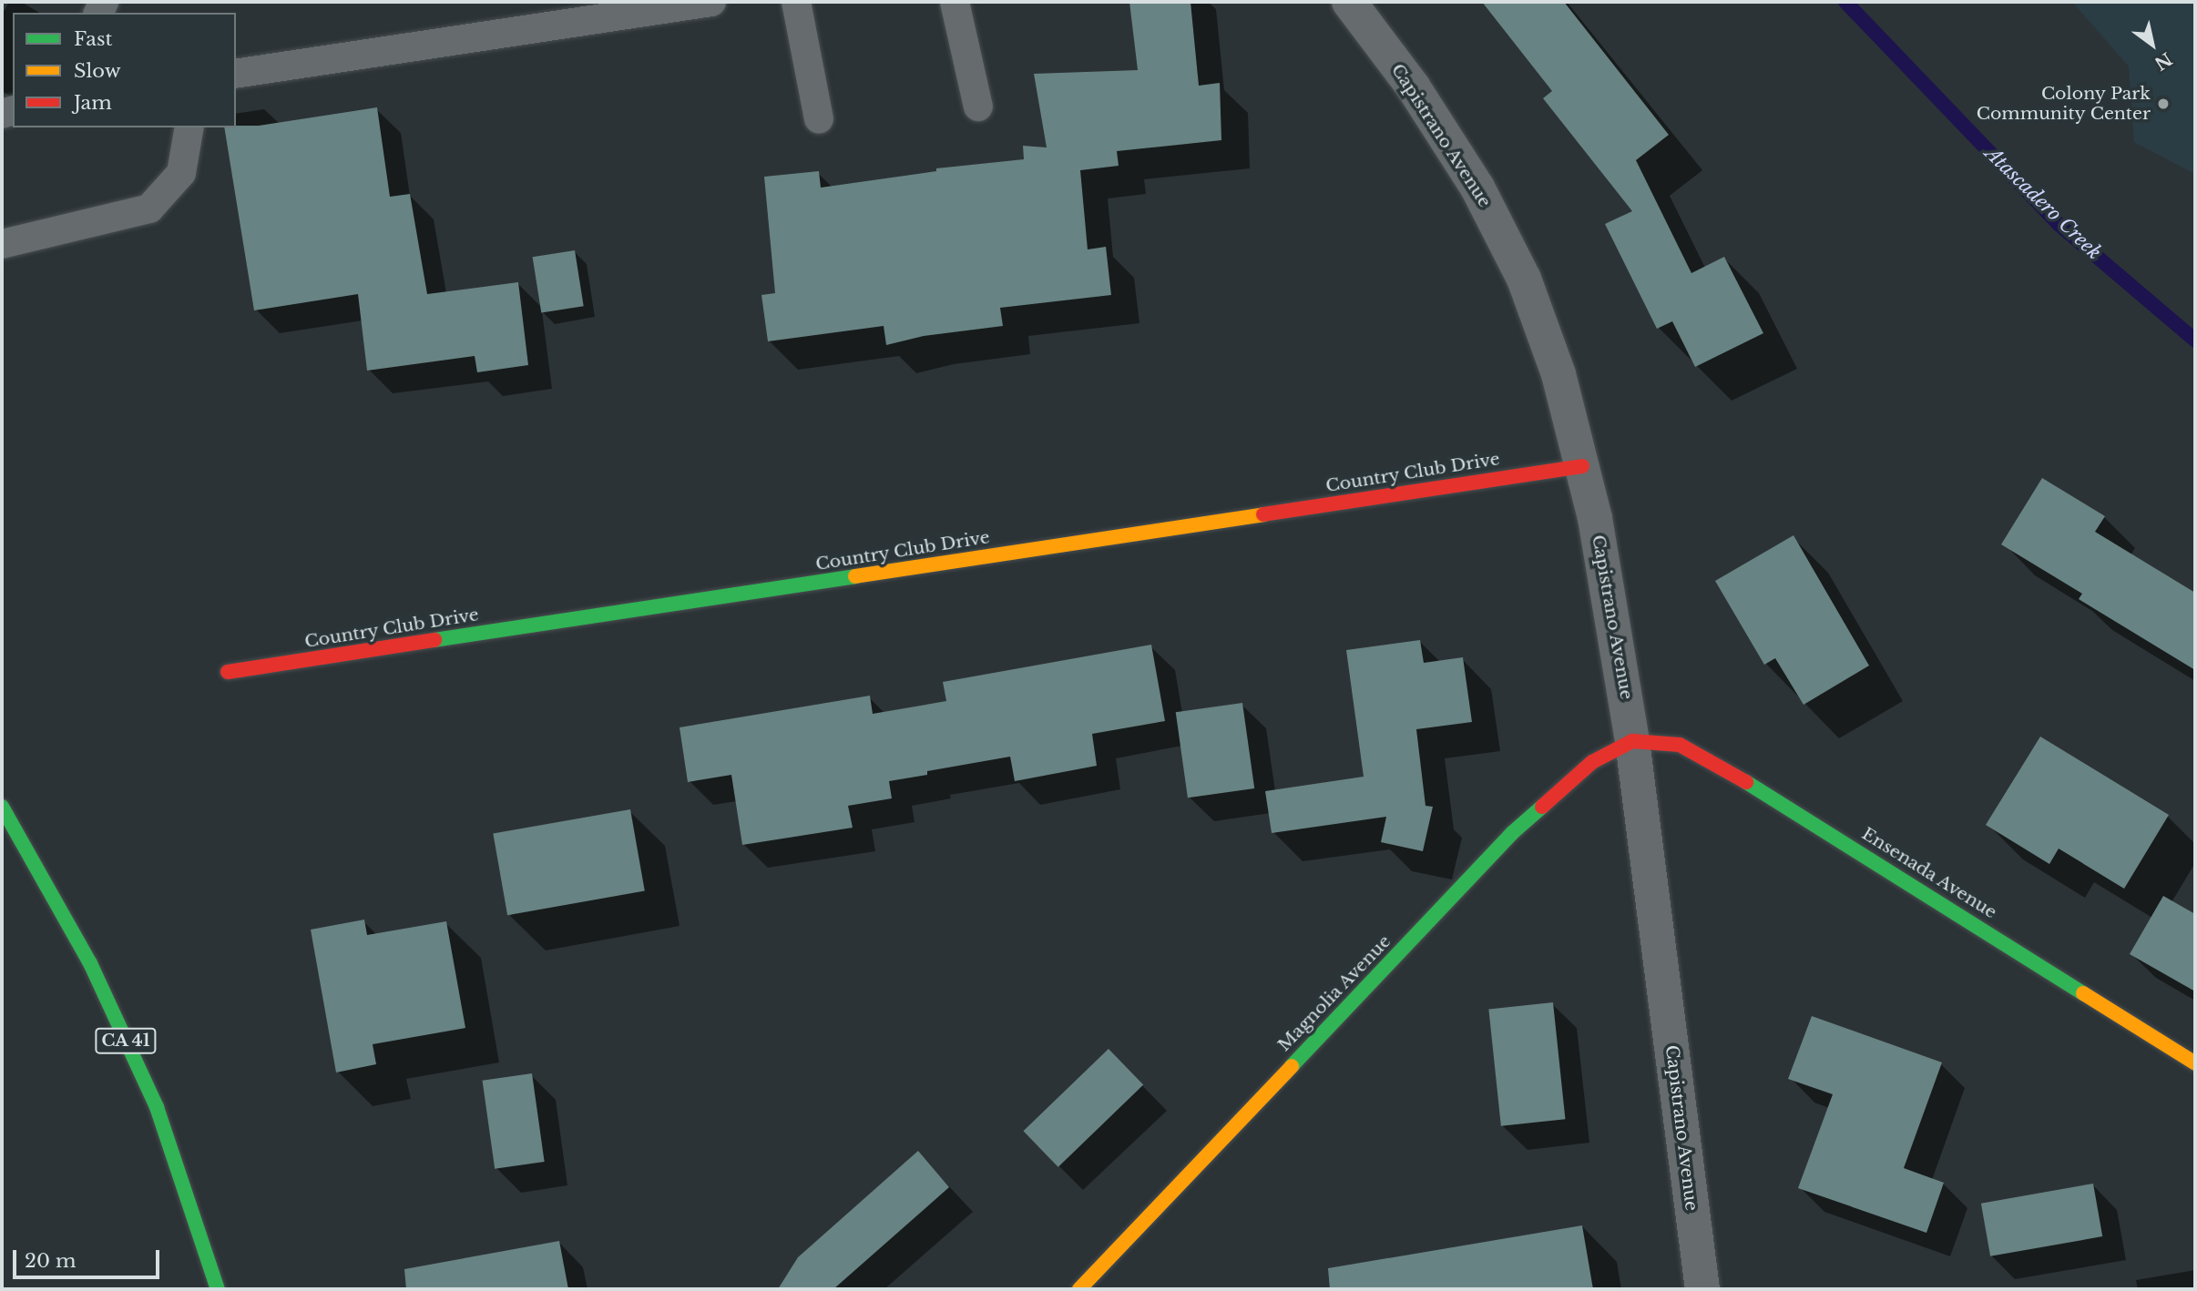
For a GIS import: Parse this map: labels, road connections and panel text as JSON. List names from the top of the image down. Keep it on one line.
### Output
{"streets":{"street":["Capistrano Avenue","Country Club Drive","Ensenada Avenue","Magnolia Avenue","CA 41"]},"crossings":[["Capistrano Avenue","Country Club Drive"],["Capistrano Avenue","Ensenada Avenue"],["Capistrano Avenue","Magnolia Avenue"],["Ensenada Avenue","Magnolia Avenue"]],"water":["Atascadero Creek"],"places":["Colony Park Community Center"],"legend":["Fast","Slow","Jam"],"scale_bar":"20 m","north":"bottom right"}
